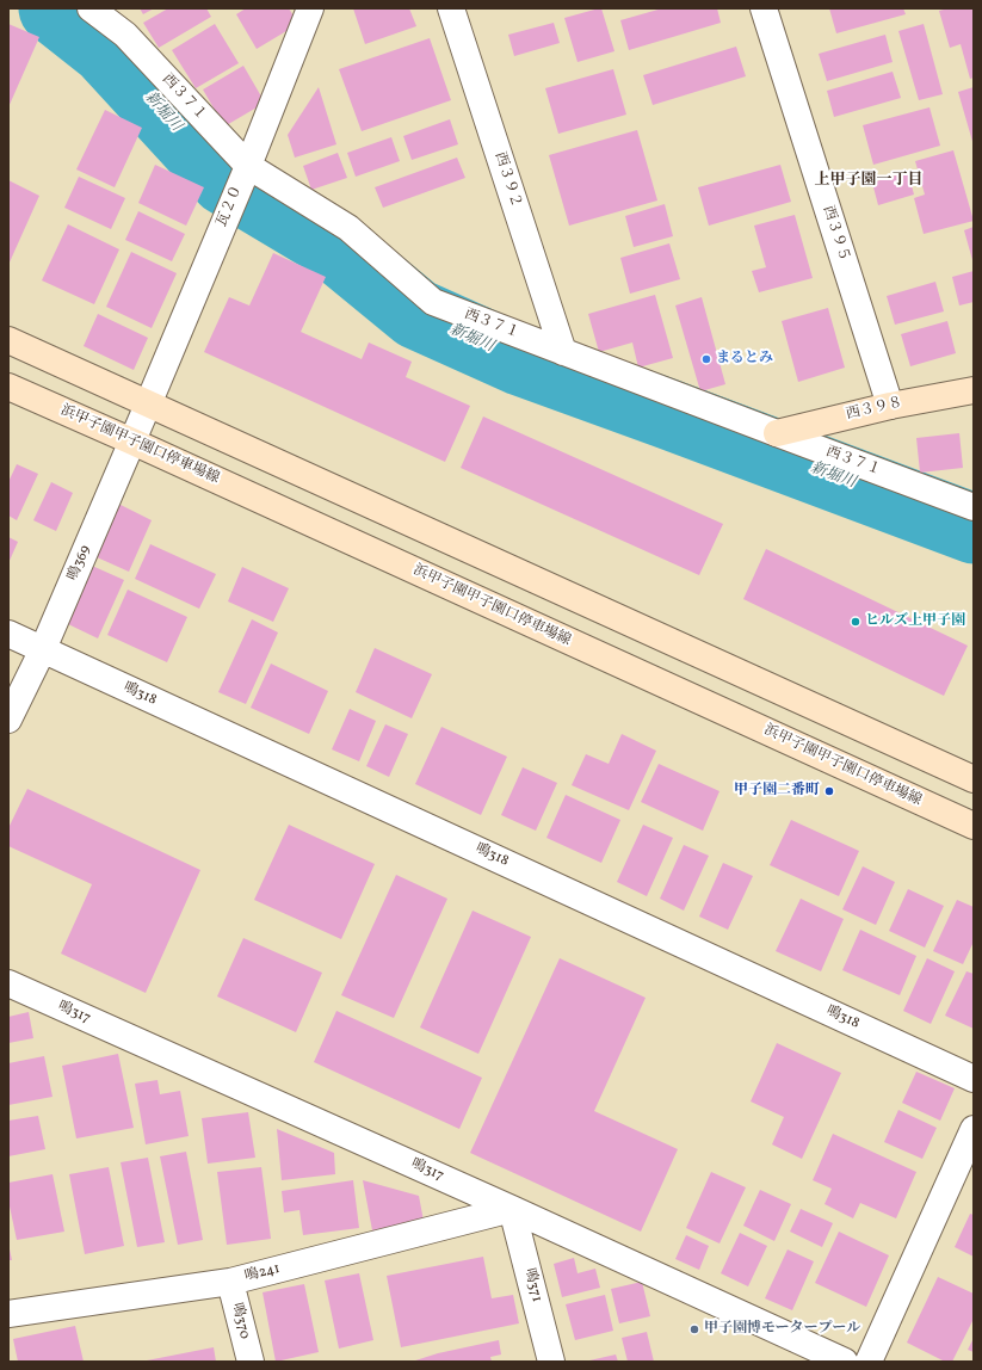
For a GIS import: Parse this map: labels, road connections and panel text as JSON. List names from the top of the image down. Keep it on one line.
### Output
{"streets":{"main road":["西３９８","浜甲子園甲子園口停車場線"],"street":["西３７１","西３９２","瓦２０","西３９５","鳴369","鳴318","鳴317","鳴241","鳴371","鳴370"]},"crossings":[["西３７１","西３９２"],["西３７１","瓦２０"],["西３７１","西３９８"],["瓦２０","鳴369"],["西３９５","西３９８"],["浜甲子園甲子園口停車場線","鳴369"],["鳴369","鳴318"],["鳴317","鳴241"],["鳴317","鳴371"],["鳴241","鳴371"],["鳴241","鳴370"]],"districts":["上甲子園一丁目"],"water":["新堀川"],"places":["まるとみ","ヒルズ上甲子園","甲子園二番町","甲子園博モータープール"]}
